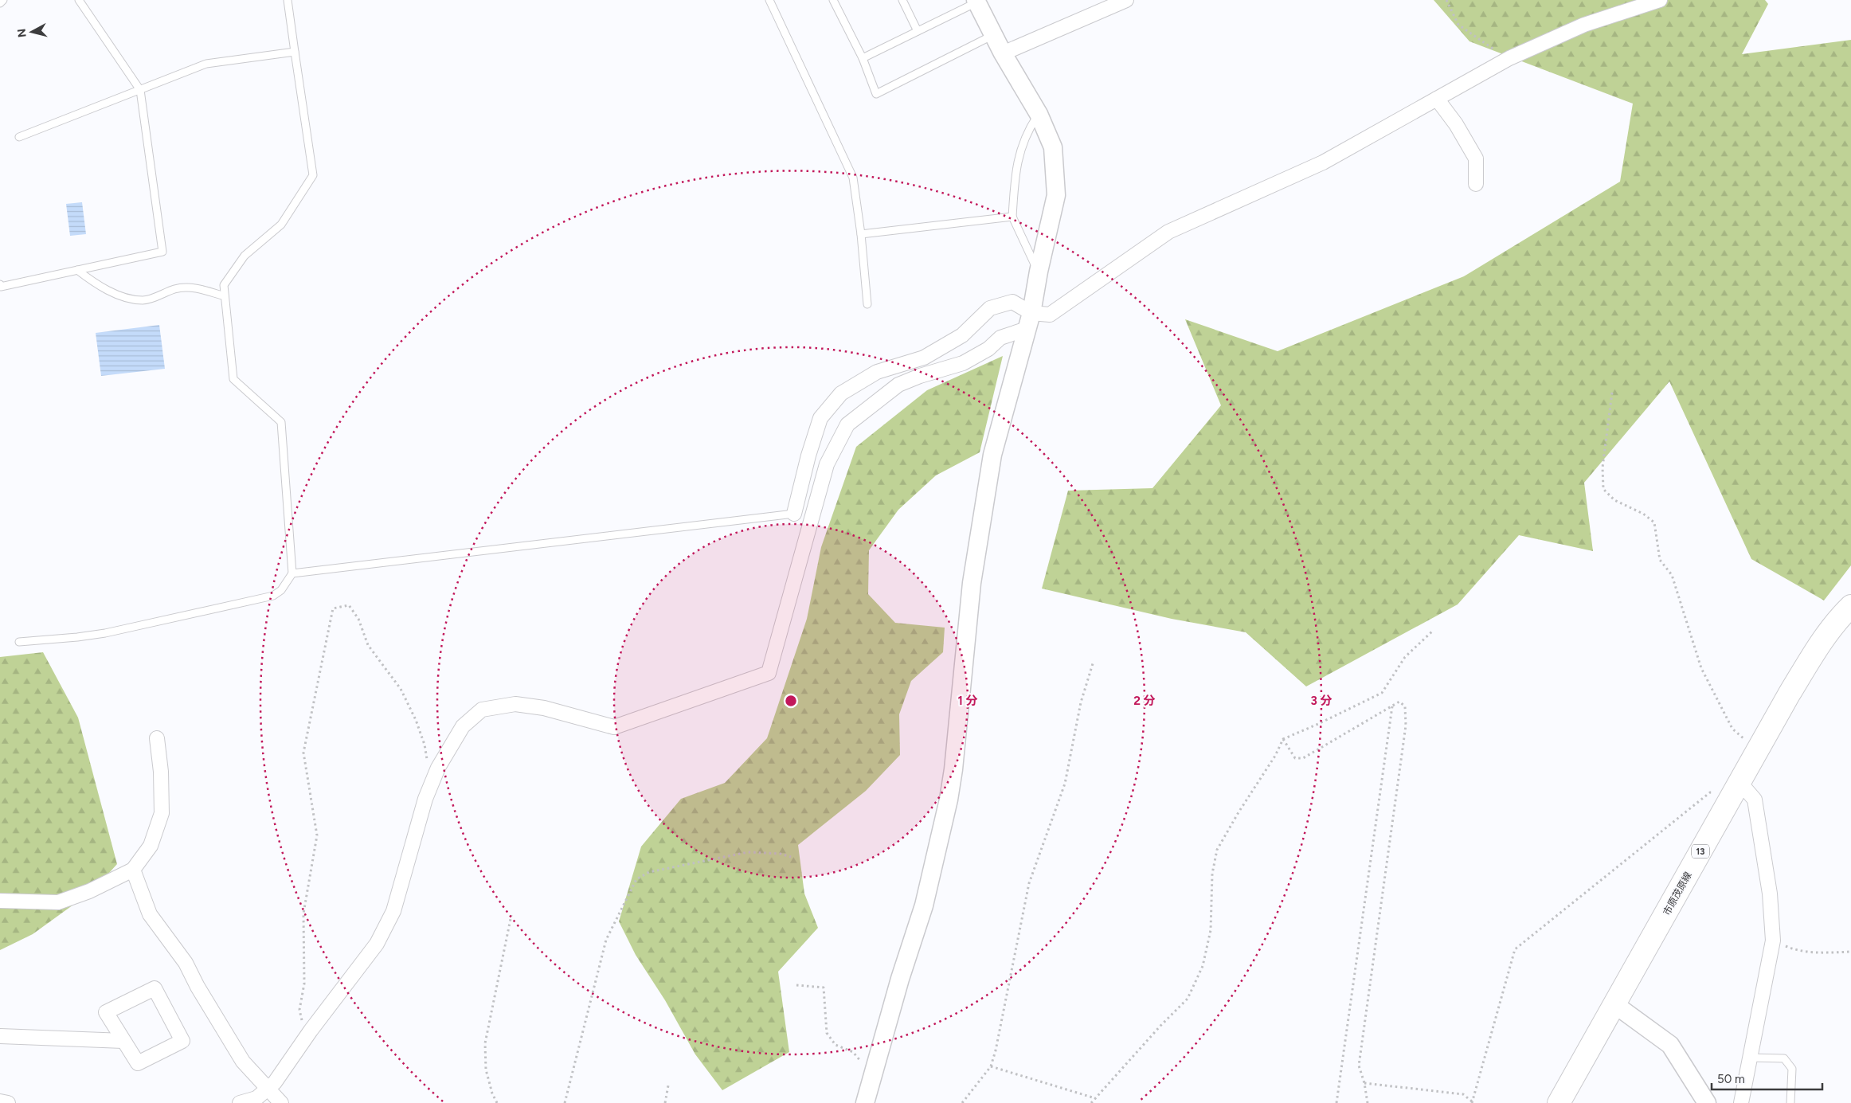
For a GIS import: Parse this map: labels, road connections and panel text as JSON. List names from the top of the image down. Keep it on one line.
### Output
{"streets":{"main road":["13","市原茂原線"]},"scale_bar":"50 m","north":"left","rings":["1 分","2 分","3 分"]}
